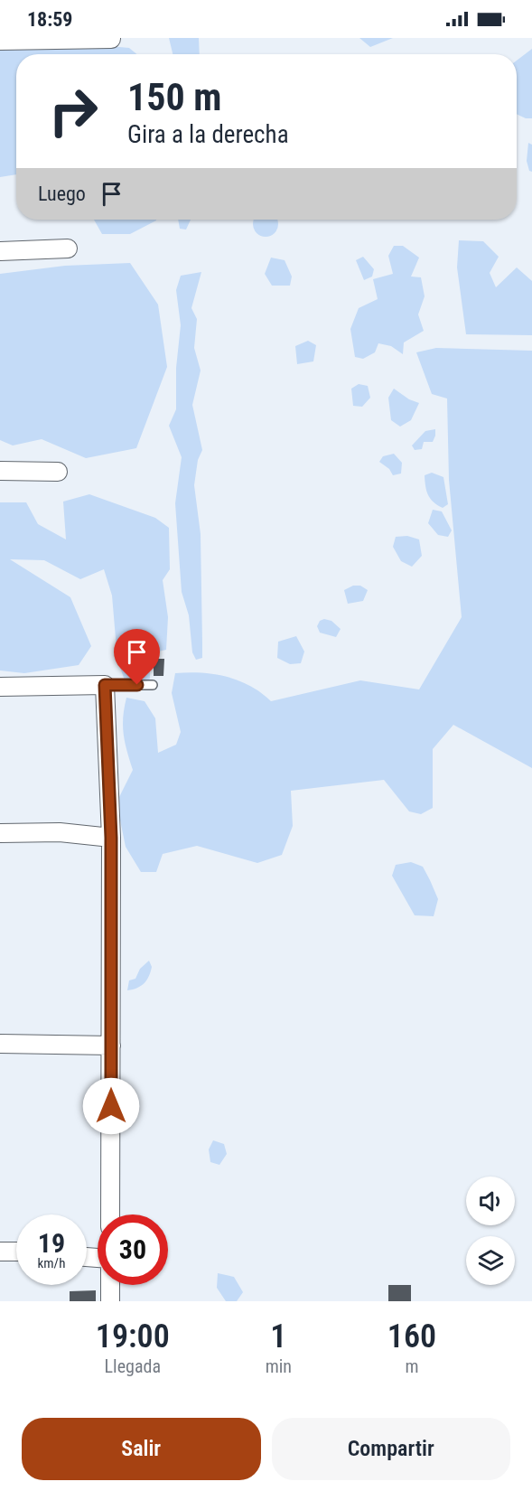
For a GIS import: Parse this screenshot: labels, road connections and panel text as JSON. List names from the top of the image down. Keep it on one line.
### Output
{"page":{"status":"18:59","turn":["150 m","Gira a la derecha"],"then":"Luego","speed":"19 km/h","limit":"30","eta":["19:00","Llegada","1","min","160","m"],"buttons":["Salir","Compartir"]}}
